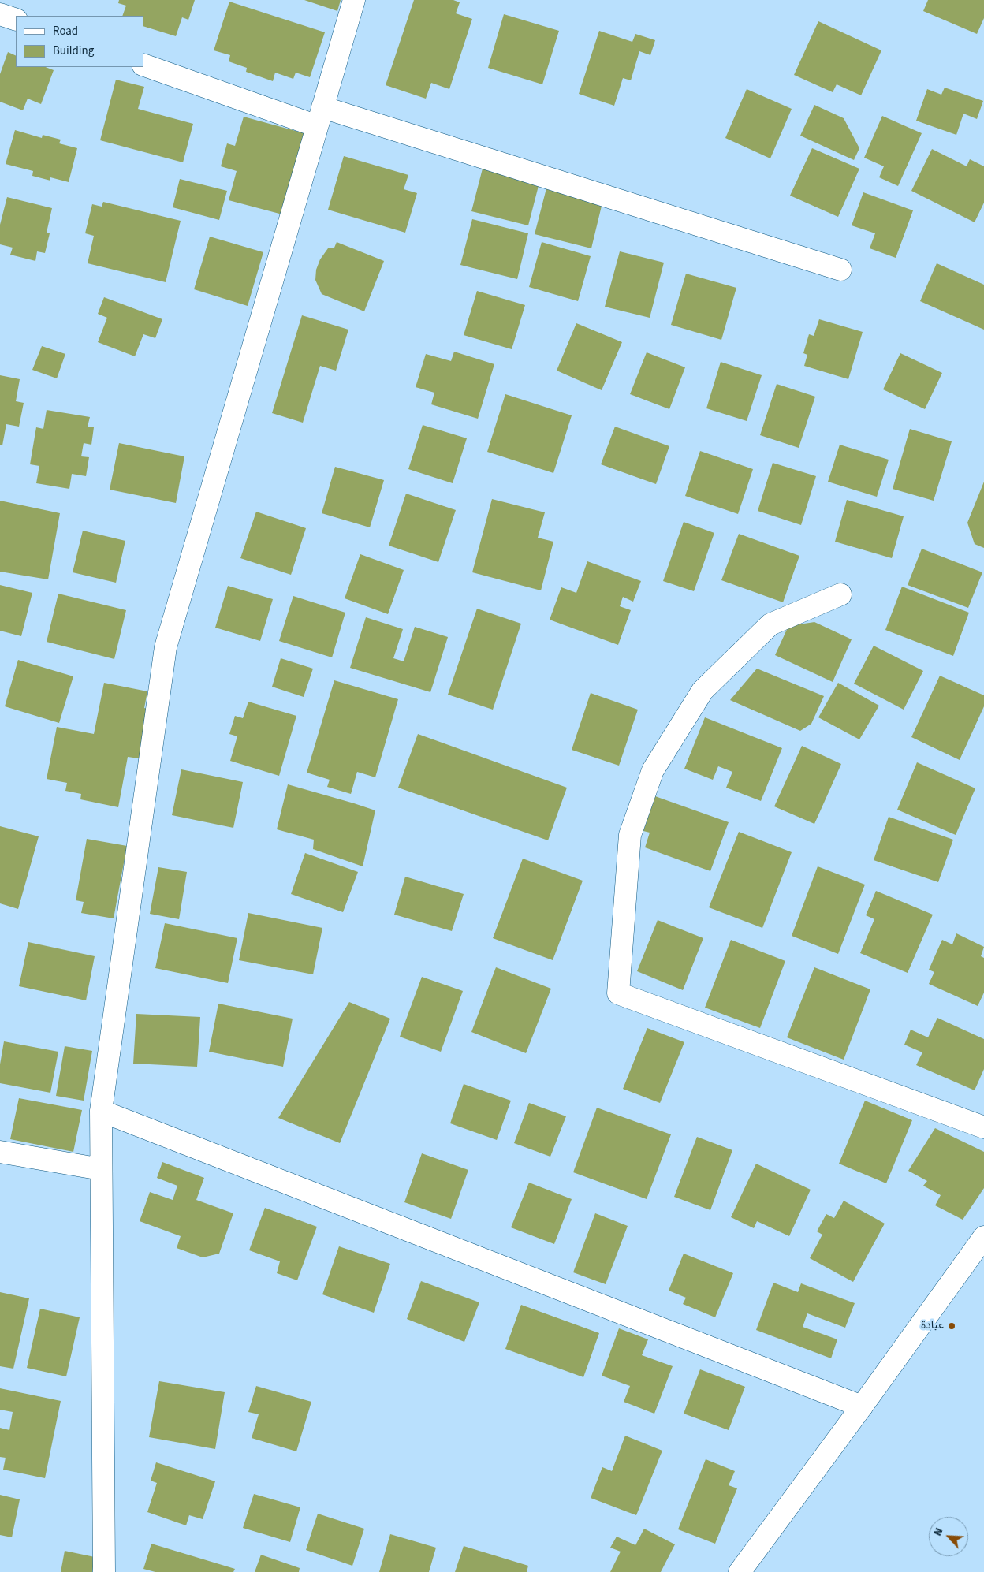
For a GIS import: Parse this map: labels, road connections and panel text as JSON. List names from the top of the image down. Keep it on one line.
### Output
{"places":["عيادة"],"legend":["Road","Building"],"north":"top left"}
